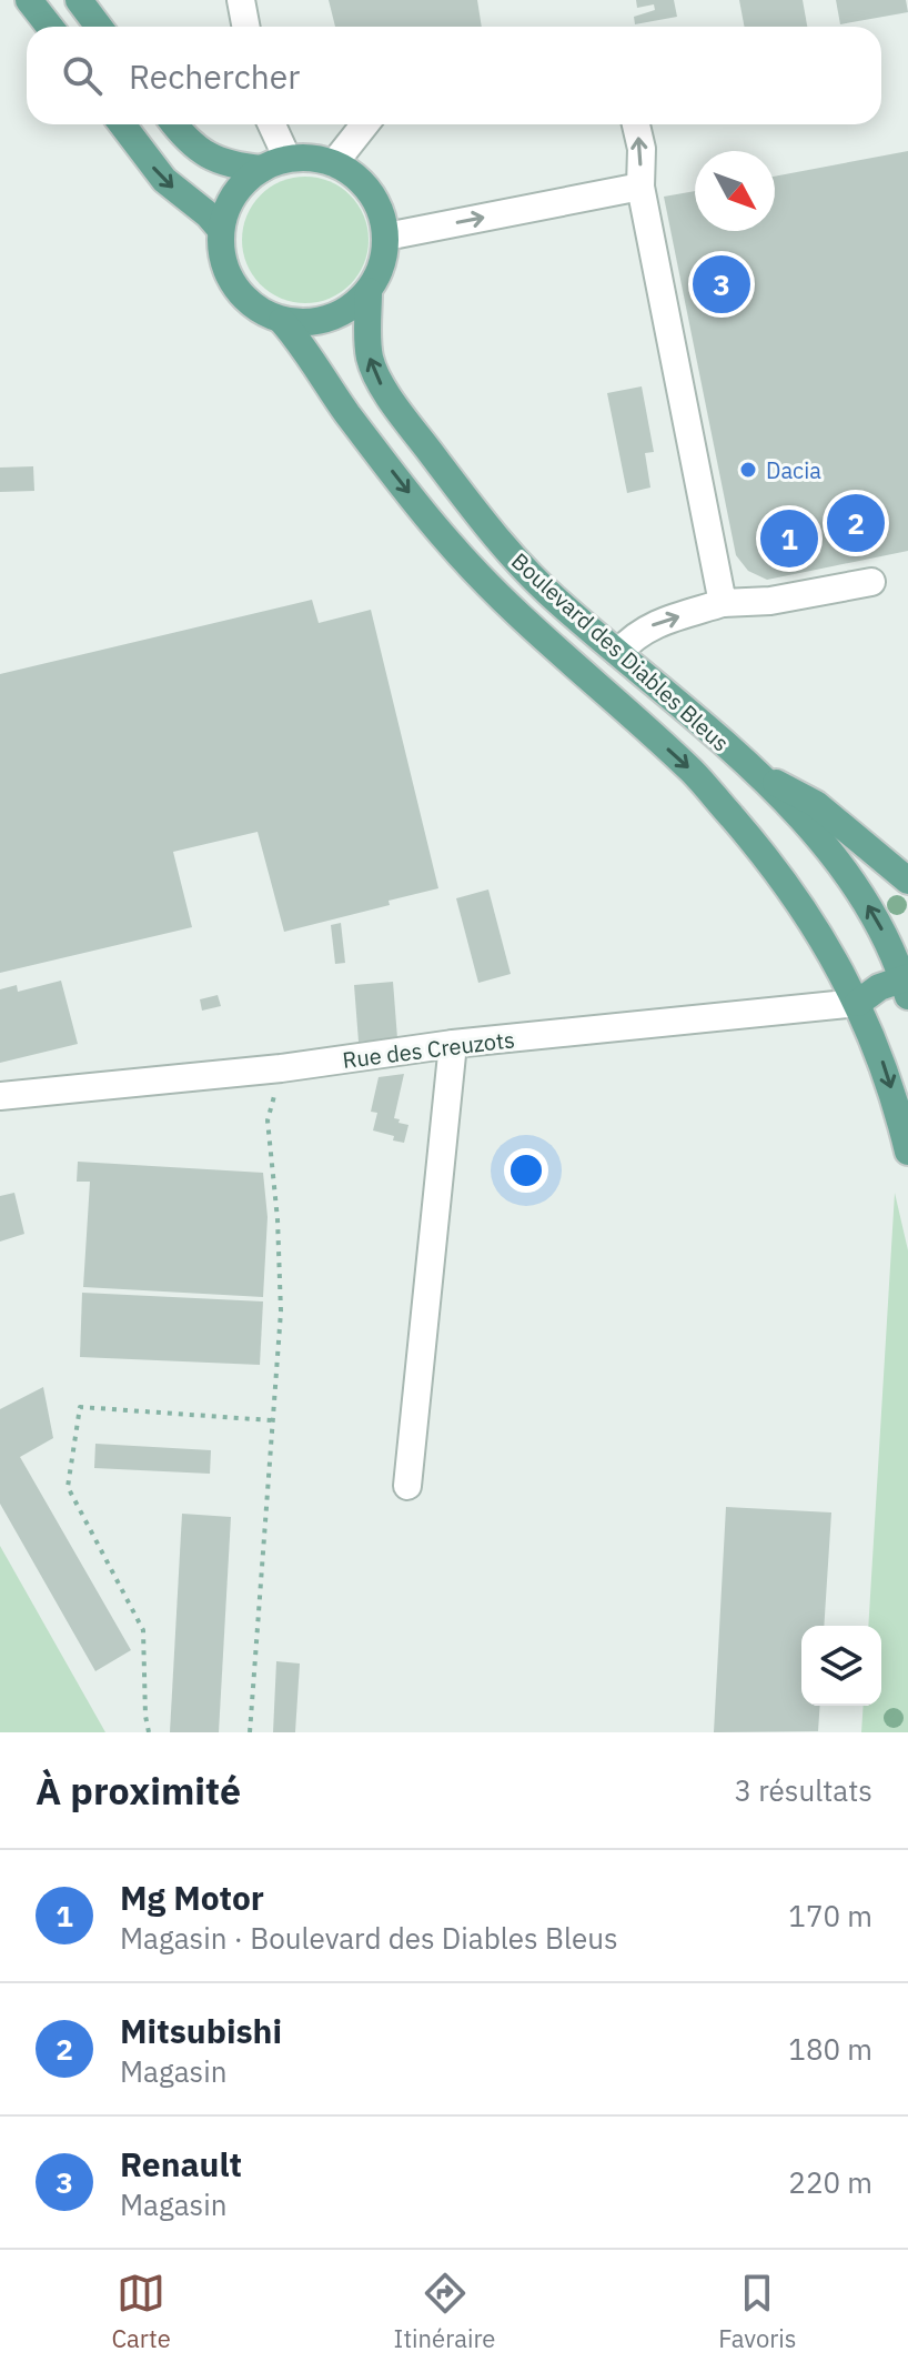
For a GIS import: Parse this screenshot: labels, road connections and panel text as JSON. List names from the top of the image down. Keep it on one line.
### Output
{"streets":{"main road":["Boulevard des Diables Bleus"],"street":["Rue des Creuzots"]},"crossings":[["Boulevard des Diables Bleus","Rue des Creuzots"]],"places":["Dacia"],"north":"bottom right","page":{"search":"Rechercher","pins":["3","2","1"],"heading":["À proximité","3 résultats"],"list":[{"mark":"1","name":"Mg Motor","note":"Magasin · Boulevard des Diables Bleus","value":"170 m"},{"mark":"2","name":"Mitsubishi","note":"Magasin","value":"180 m"},{"mark":"3","name":"Renault","note":"Magasin","value":"220 m"}],"nav":["Carte","Itinéraire","Favoris"]}}
